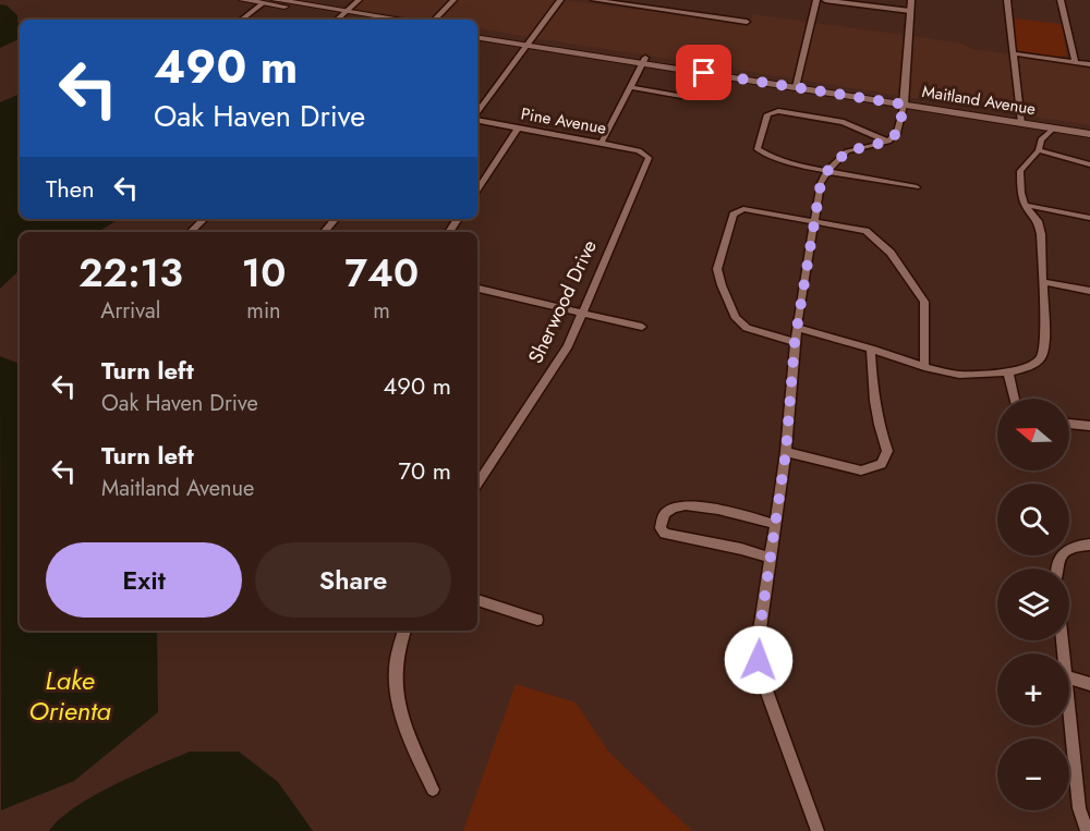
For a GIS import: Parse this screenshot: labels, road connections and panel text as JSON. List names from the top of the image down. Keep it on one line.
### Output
{"streets":{"main road":["Maitland Avenue"],"street":["Pine Avenue","Sherwood Drive"]},"crossings":[["Pine Avenue","Sherwood Drive"]],"water":["Lake Orienta"],"north":"left","page":{"turn":["490 m","Oak Haven Drive"],"then":"Then","eta":["22:13","Arrival","10","min","740","m"],"list":[{"name":"Turn left","note":"Oak Haven Drive","value":"490 m"},{"name":"Turn left","note":"Maitland Avenue","value":"70 m"}],"map_buttons":["+","−"],"buttons":["Exit","Share"]}}
